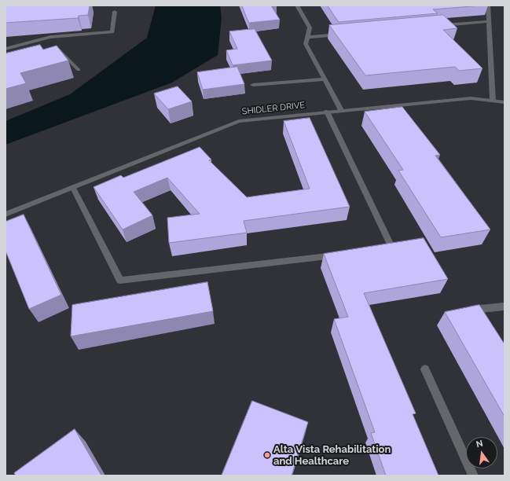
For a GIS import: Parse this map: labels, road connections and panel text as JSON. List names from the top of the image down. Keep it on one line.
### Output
{"streets":{"street":["SHIDLER DRIVE"]},"places":["Alta Vista Rehabilitation and Healthcare"],"north":"top"}
